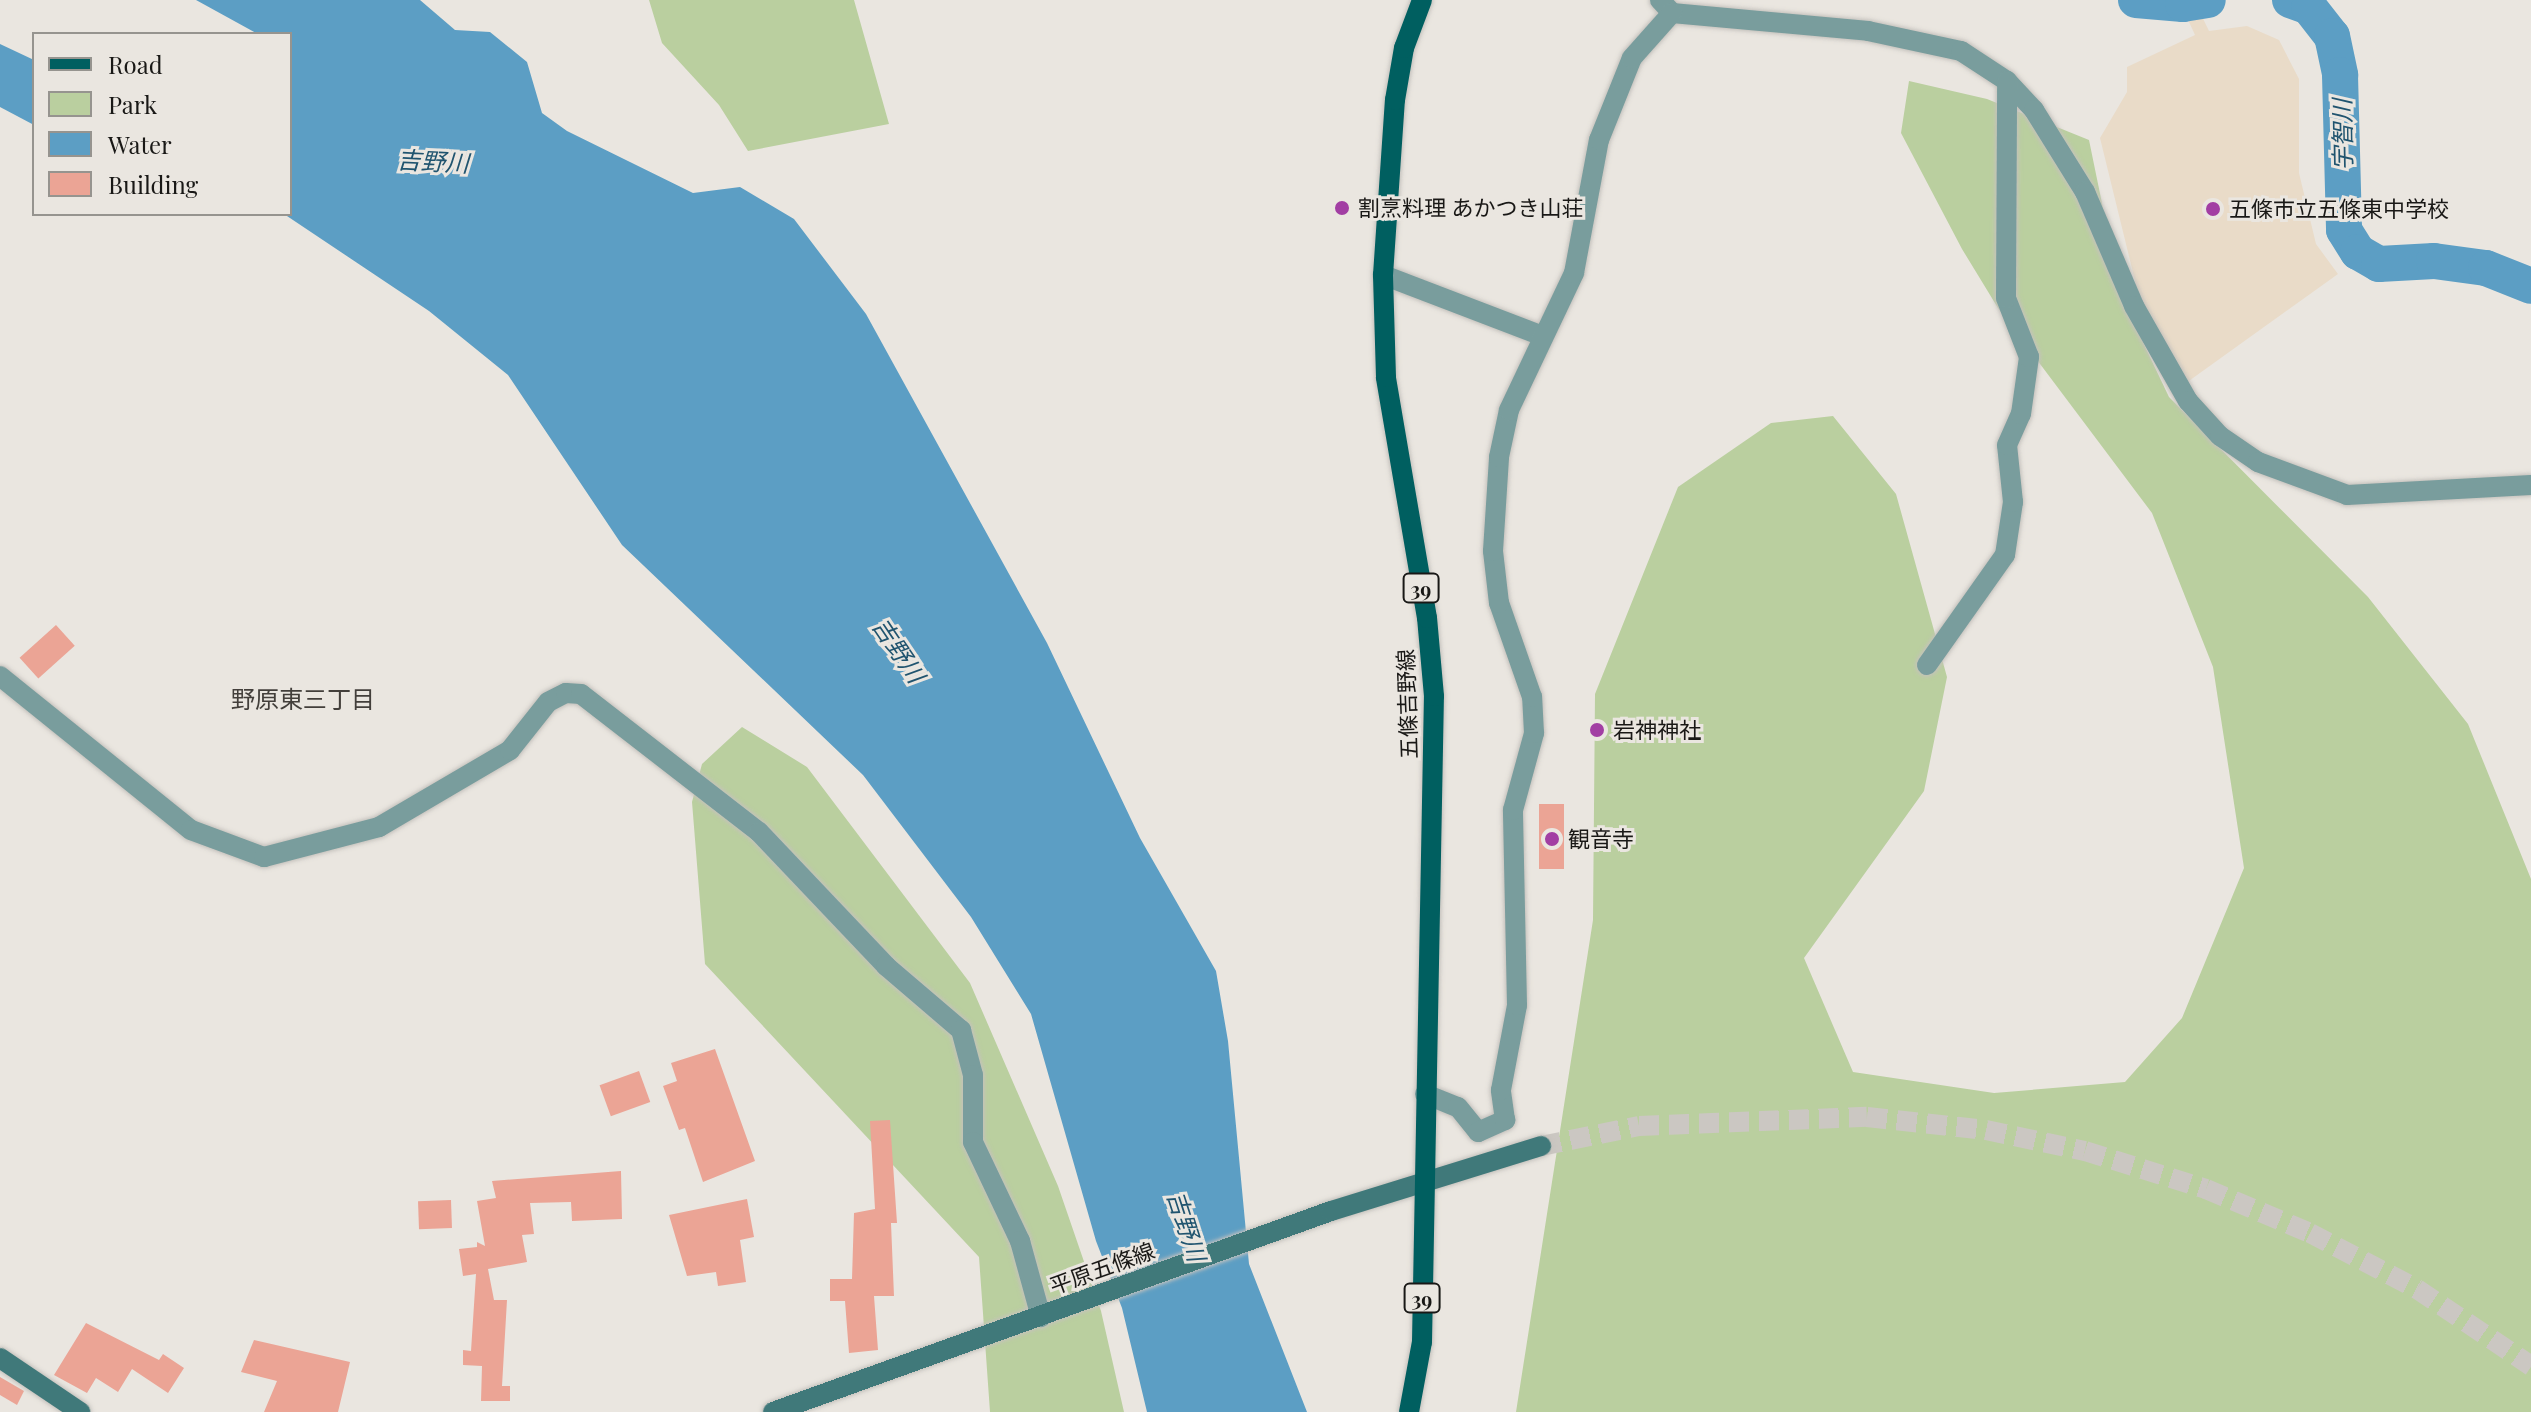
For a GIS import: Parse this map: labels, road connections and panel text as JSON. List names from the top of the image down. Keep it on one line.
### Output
{"streets":{"main road":["39","五條吉野線","平原五條線"]},"crossings":[["五條吉野線","平原五條線"]],"districts":["野原東三丁目"],"water":["宇智川","吉野川"],"places":["割烹料理 あかつき山荘","五條市立五條東中学校","岩神神社","観音寺"],"legend":["Road","Park","Water","Building"]}
